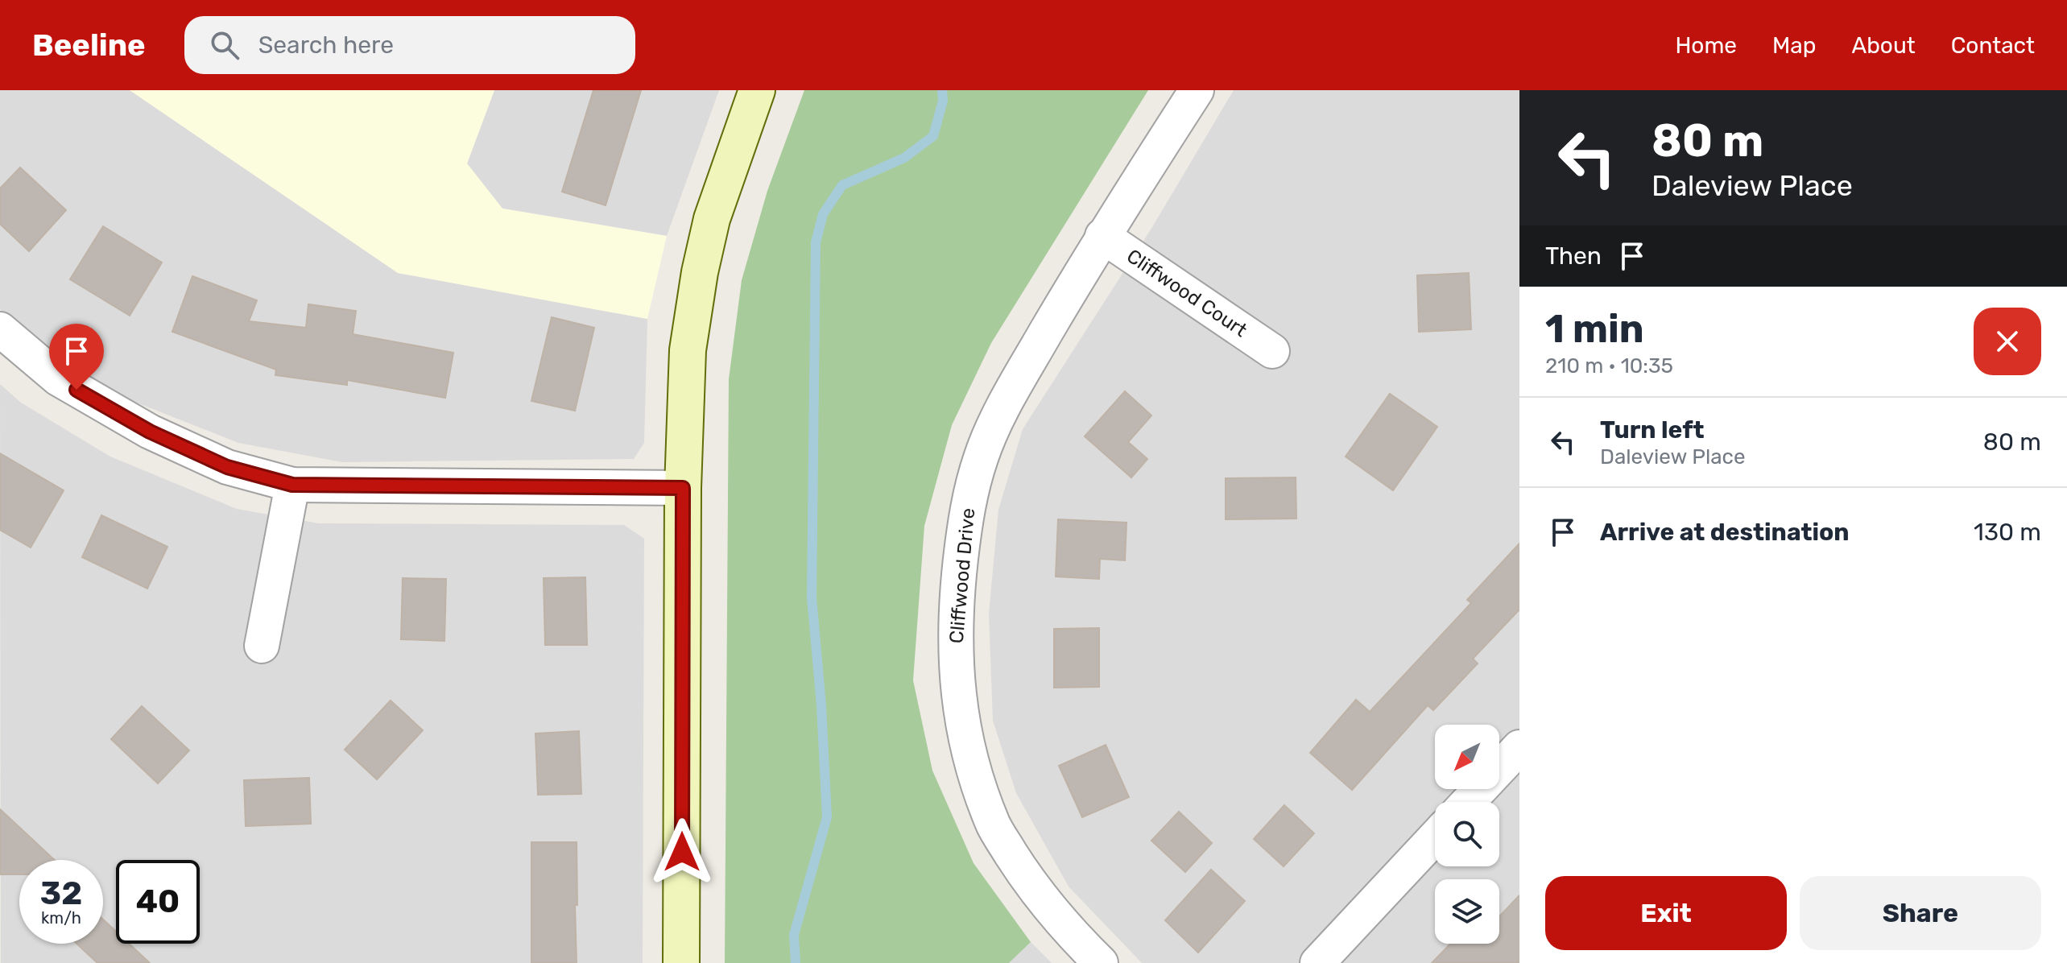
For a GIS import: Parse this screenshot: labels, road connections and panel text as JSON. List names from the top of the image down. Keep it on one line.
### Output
{"streets":{"street":["Cliffwood Court","Cliffwood Drive"]},"crossings":[["Cliffwood Court","Cliffwood Drive"]],"north":"bottom left","page":{"header":"Beeline","search":"Search here","nav":["Home","Map","About","Contact"],"turn":["80 m","Daleview Place"],"then":"Then","heading":["1 min","210 m · 10:35"],"list":[{"name":"Turn left","note":"Daleview Place","value":"80 m"},{"name":"Arrive at destination","value":"130 m"}],"speed":"32 km/h","limit":"40","buttons":["Exit","Share"]}}
